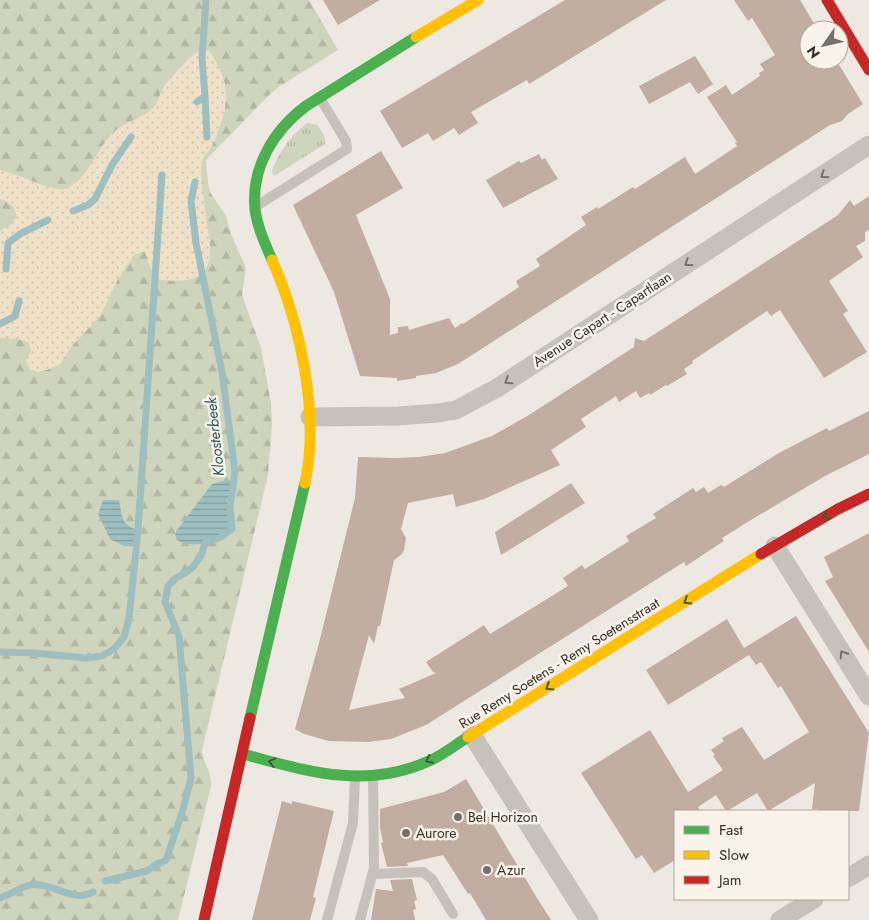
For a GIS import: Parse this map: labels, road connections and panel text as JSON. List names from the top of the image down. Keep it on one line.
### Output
{"streets":{"street":["Avenue Capart - Capartlaan","Rue Remy Soetens - Remy Soetensstraat"]},"one_way":["Avenue Capart - Capartlaan","Rue Remy Soetens - Remy Soetensstraat"],"water":["Kloosterbeek"],"places":["Bel Horizon","Aurore","Azur"],"legend":["Fast","Slow","Jam"],"north":"bottom left"}
